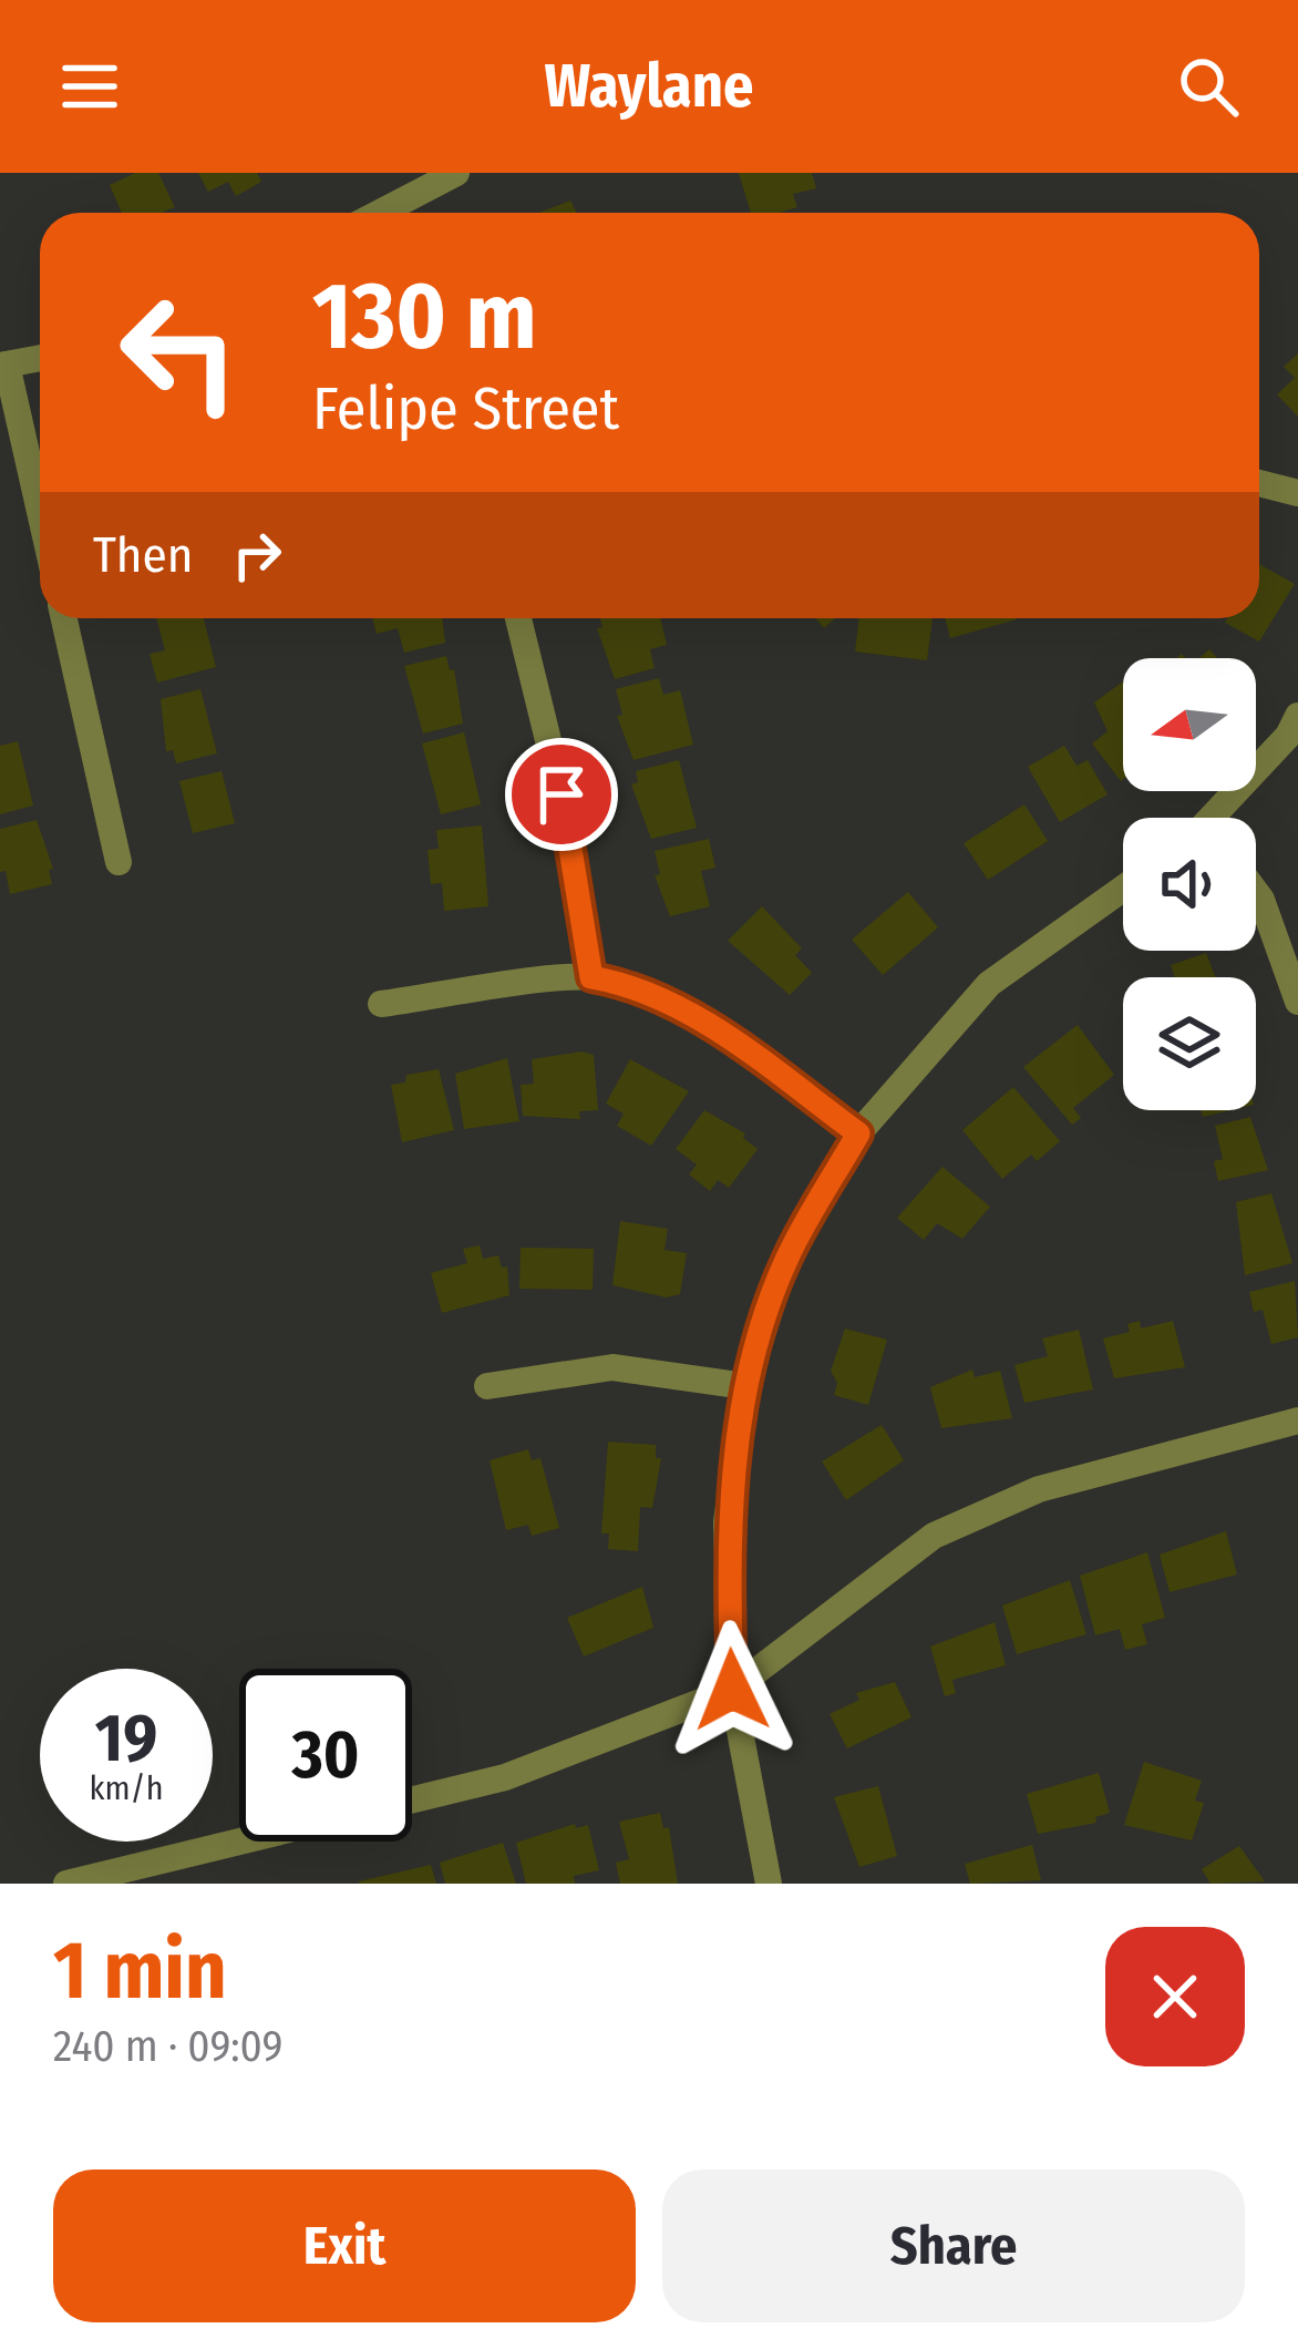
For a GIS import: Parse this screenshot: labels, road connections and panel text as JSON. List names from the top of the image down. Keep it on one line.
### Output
{"north":"left","page":{"header":"Waylane","turn":["130 m","Felipe Street"],"then":"Then","speed":"19 km/h","limit":"30","heading":["1 min","240 m · 09:09"],"buttons":["Exit","Share"]}}
